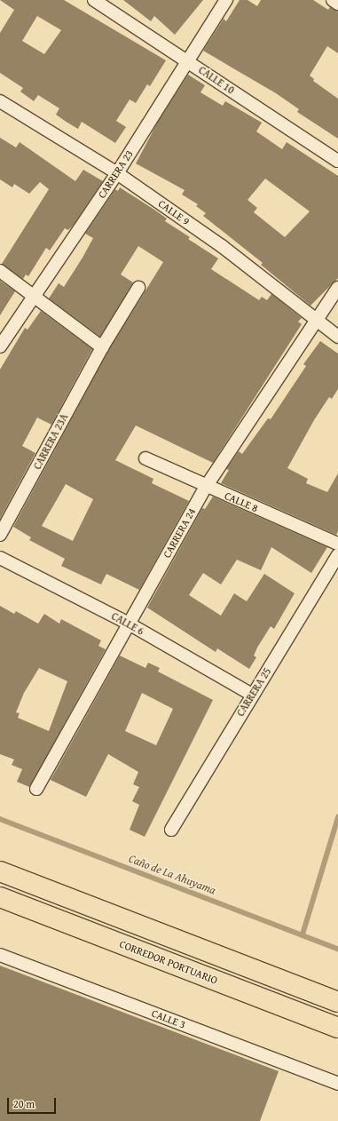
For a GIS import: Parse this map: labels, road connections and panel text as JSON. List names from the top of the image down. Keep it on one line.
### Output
{"streets":{"main road":["CORREDOR PORTUARIO"],"street":["CALLE 10","CARRERA 23","CALLE 9","CARRERA 23A","CALLE 8","CARRERA 24","CALLE 6","CARRERA 25","CALLE 3"]},"crossings":[["CALLE 10","CARRERA 23"],["CARRERA 23","CALLE 9"],["CALLE 9","CARRERA 24"],["CALLE 8","CARRERA 24"],["CARRERA 24","CALLE 6"],["CALLE 6","CARRERA 25"]],"water":["Caño de La Ahuyama"],"scale_bar":"20 m"}
